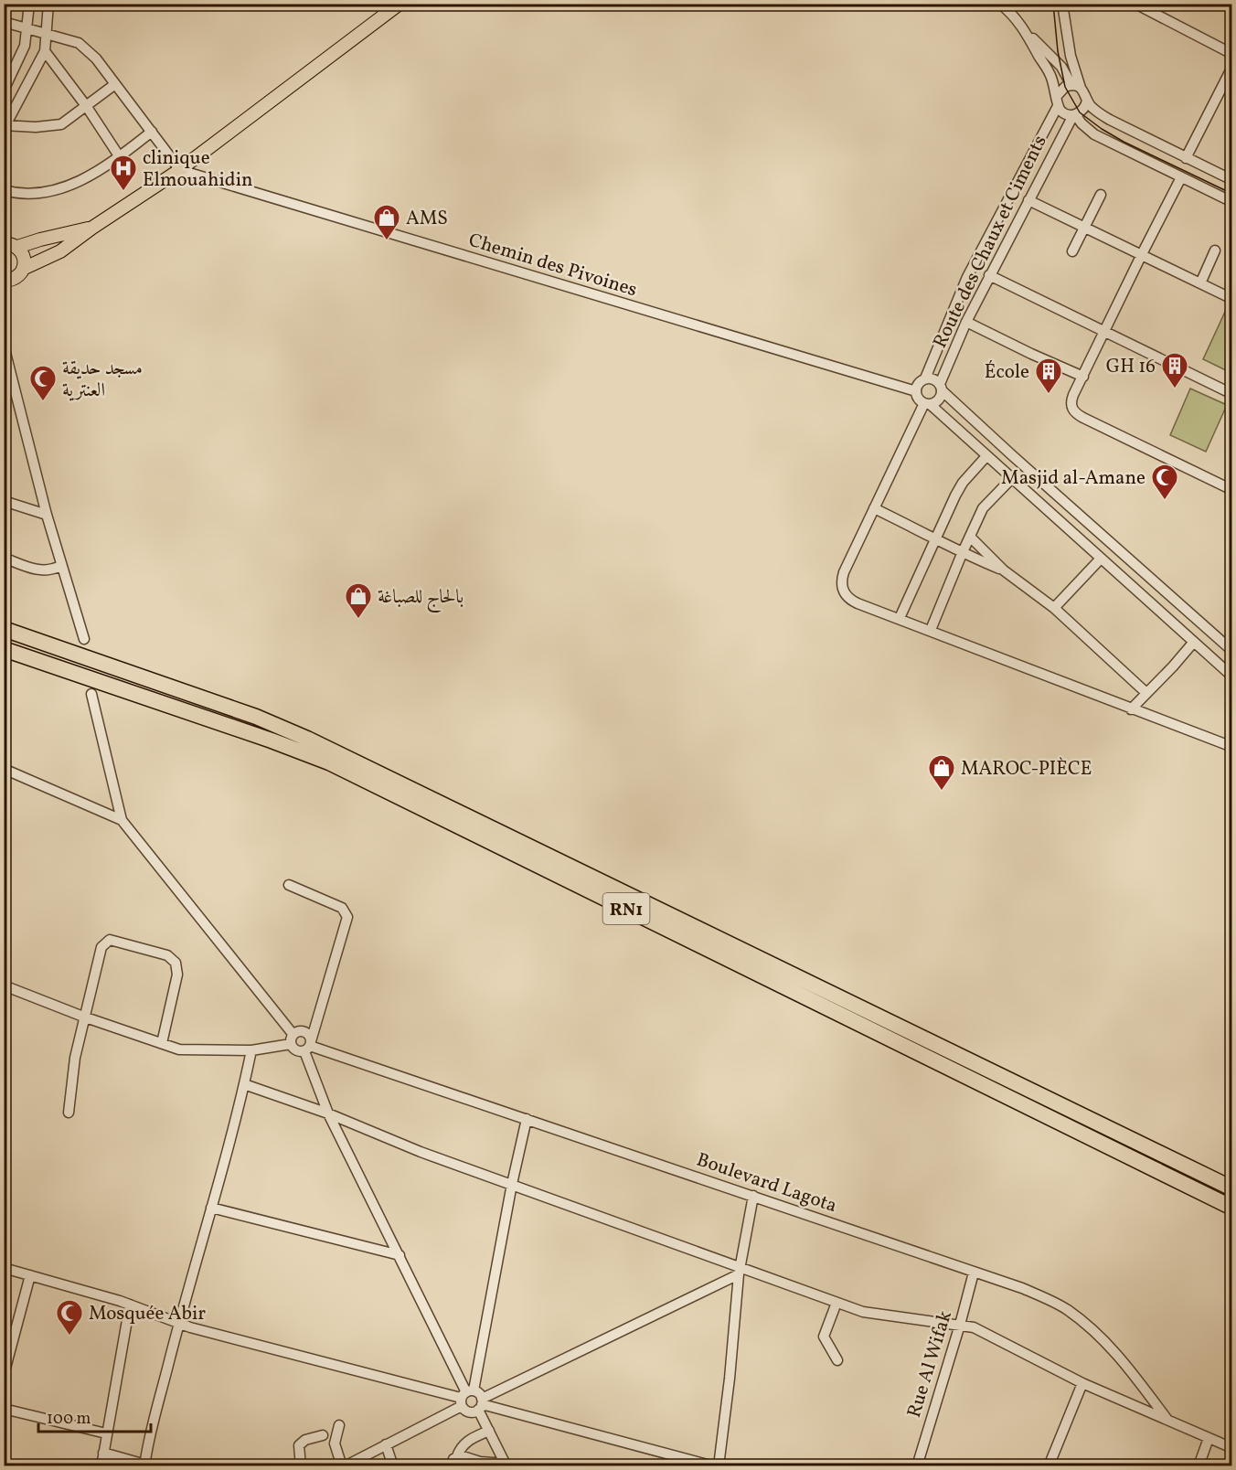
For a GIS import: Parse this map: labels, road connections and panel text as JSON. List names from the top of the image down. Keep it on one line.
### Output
{"streets":{"highway":["RN1"],"street":["Route des Chaux et Ciments","Chemin des Pivoines","Boulevard Lagota","Rue Al Wifak"]},"crossings":[["Route des Chaux et Ciments","Chemin des Pivoines"],["Boulevard Lagota","Rue Al Wifak"]],"places":{"hospital":["clinique Elmouahidin"],"shop":["AMS","بالحاج للصباغة","MAROC-PIÈCE"],"building":["GH 16","École"],"mosque":["مسجد حديقة العنترية","Masjid al-Amane","Mosquée Abir"]},"scale_bar":"100 m"}
